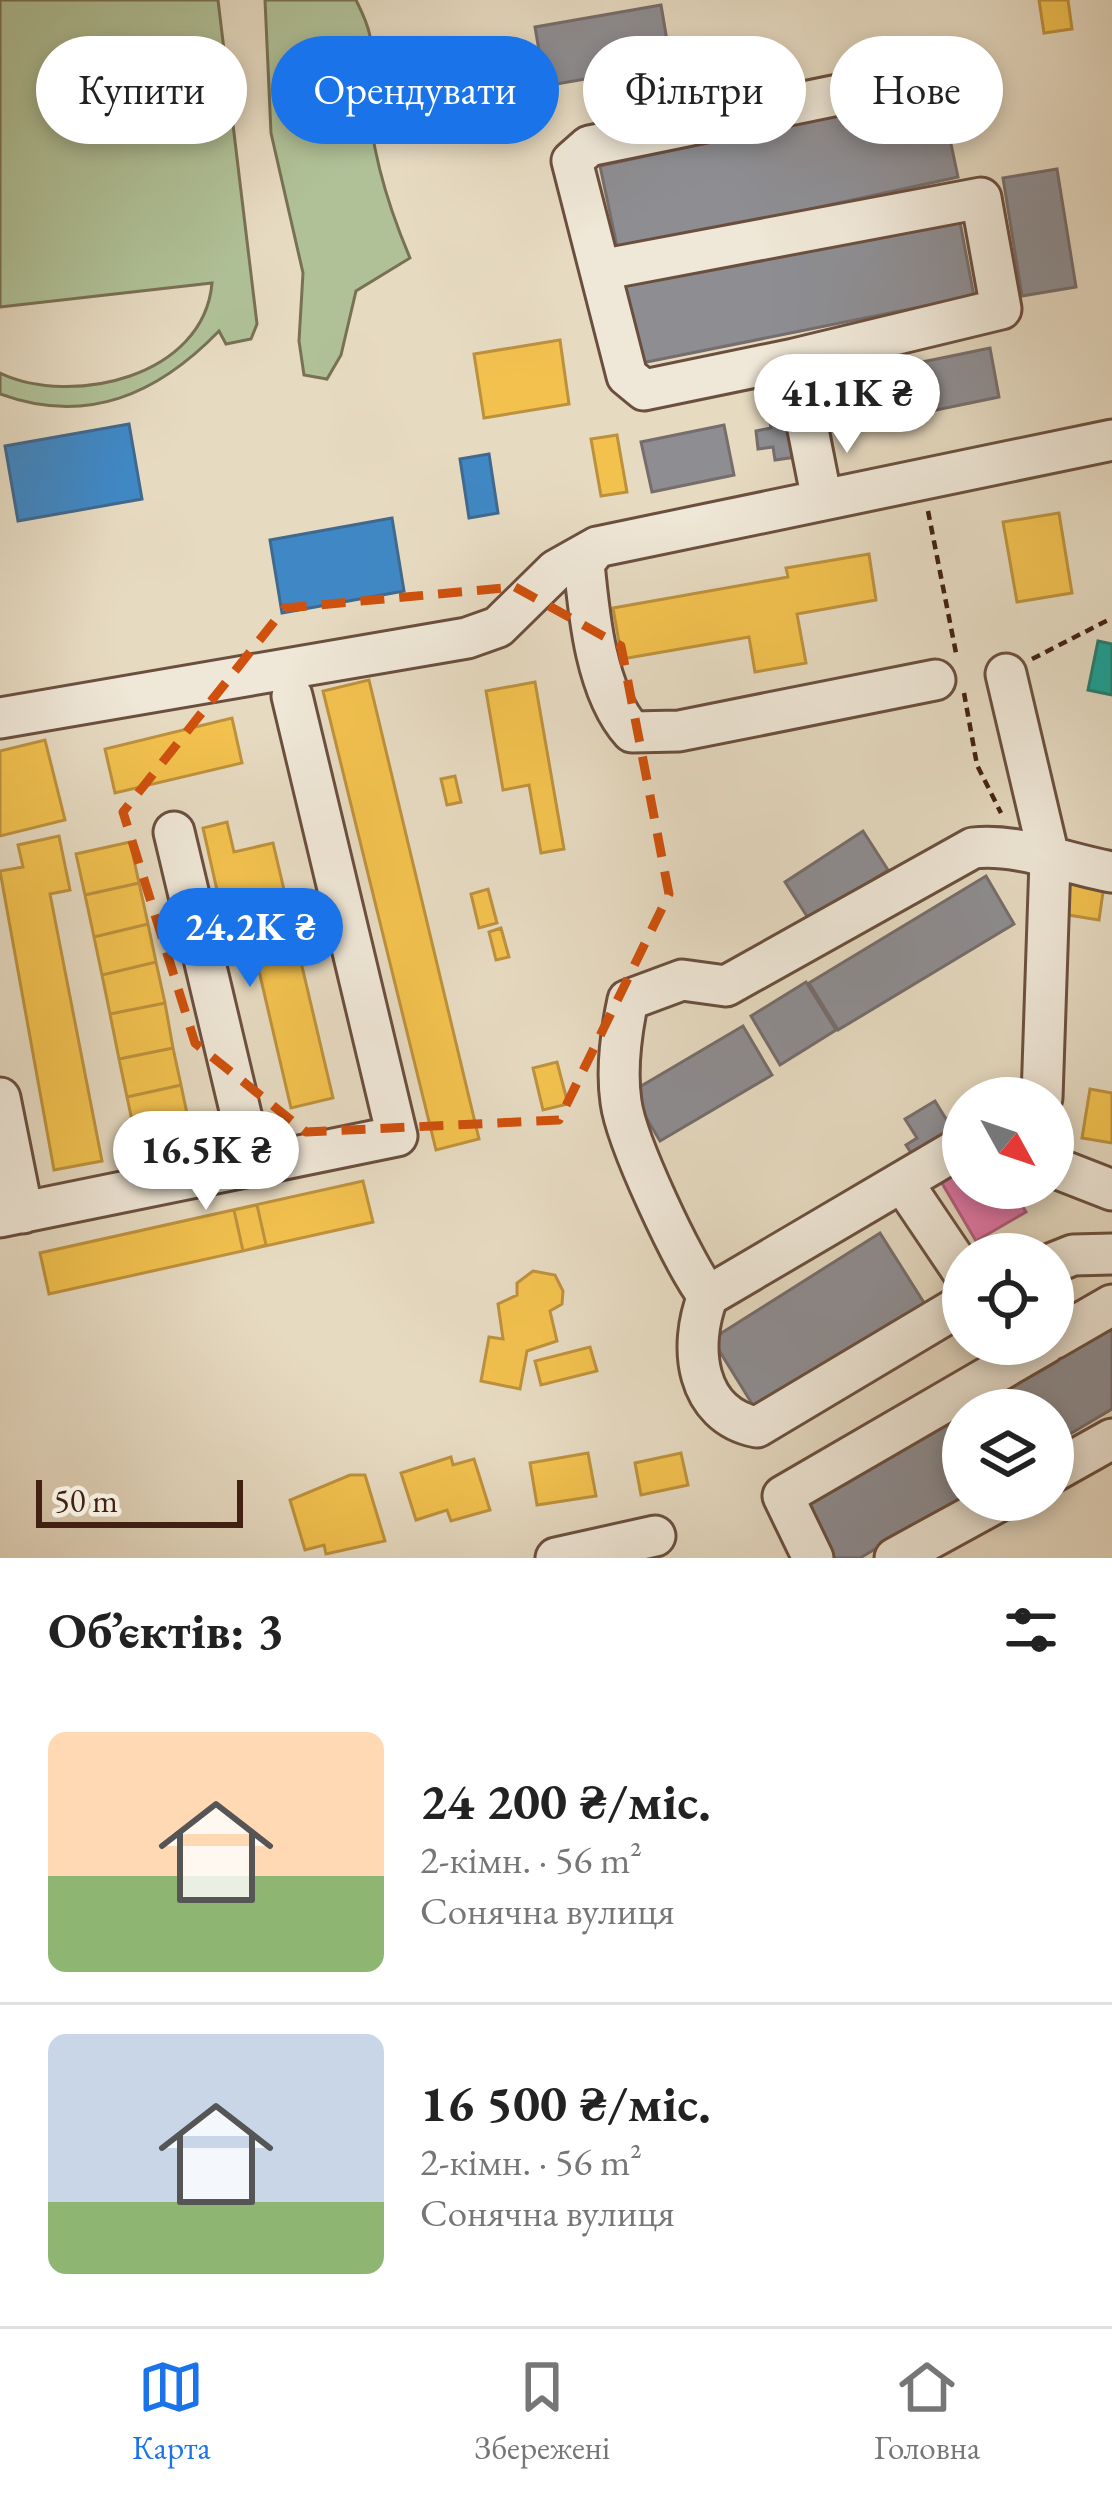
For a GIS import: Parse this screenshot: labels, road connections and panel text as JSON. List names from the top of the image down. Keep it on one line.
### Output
{"scale_bar":"50 m","north":"bottom right","page":{"chip":["Купити","Орендувати","Фільтри","Нове"],"price":["41.1K ₴","24.2K ₴","16.5K ₴"],"scale":"50 m","heading":"Об’єктів: 3","list":[{"name":"24 200 ₴/міс.","note":"2-кімн. · 56 m² · Сонячна вулиця"},{"name":"16 500 ₴/міс.","note":"2-кімн. · 56 m² · Сонячна вулиця"}],"tabs":["Карта","Збережені","Головна"]}}
